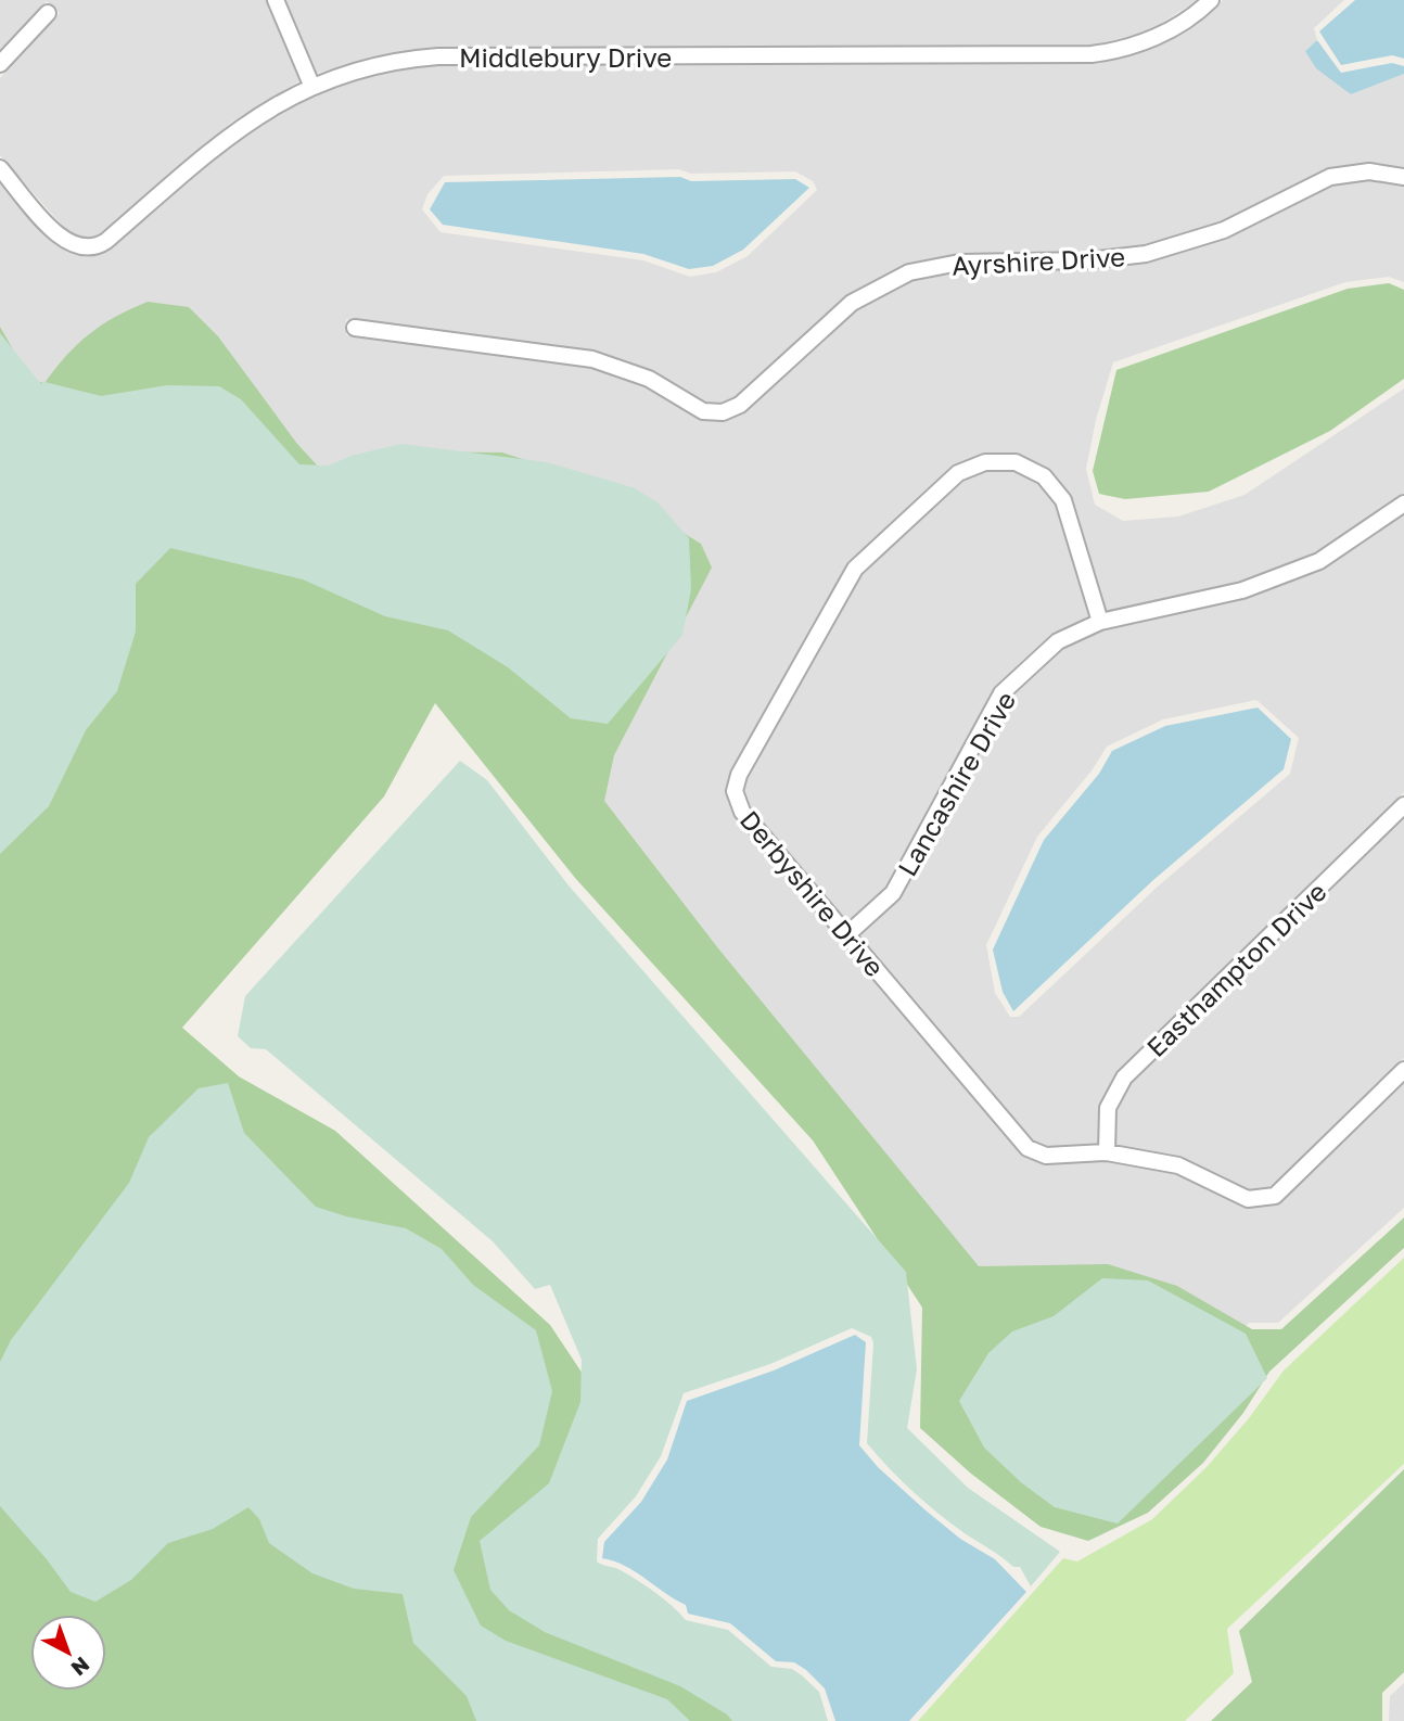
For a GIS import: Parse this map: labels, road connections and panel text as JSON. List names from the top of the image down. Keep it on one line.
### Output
{"streets":{"street":["Middlebury Drive","Ayrshire Drive","Lancashire Drive","Derbyshire Drive","Easthampton Drive"]},"crossings":[["Lancashire Drive","Derbyshire Drive"],["Derbyshire Drive","Easthampton Drive"]],"north":"bottom right"}
